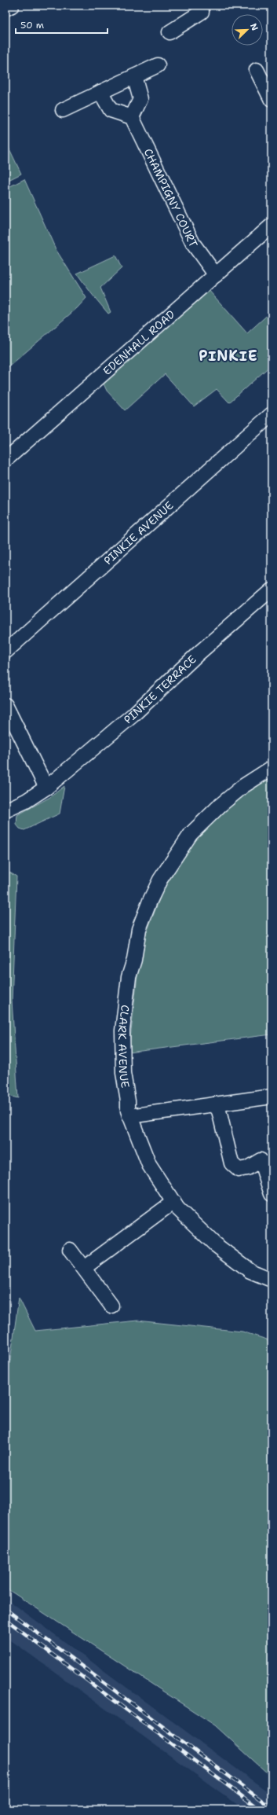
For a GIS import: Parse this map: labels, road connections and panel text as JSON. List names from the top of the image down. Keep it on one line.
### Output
{"streets":{"street":["CHAMPIGNY COURT","EDENHALL ROAD","PINKIE AVENUE","PINKIE TERRACE","CLARK AVENUE"]},"crossings":[["CHAMPIGNY COURT","EDENHALL ROAD"]],"districts":["PINKIE"],"scale_bar":"50 m","north":"top right"}
